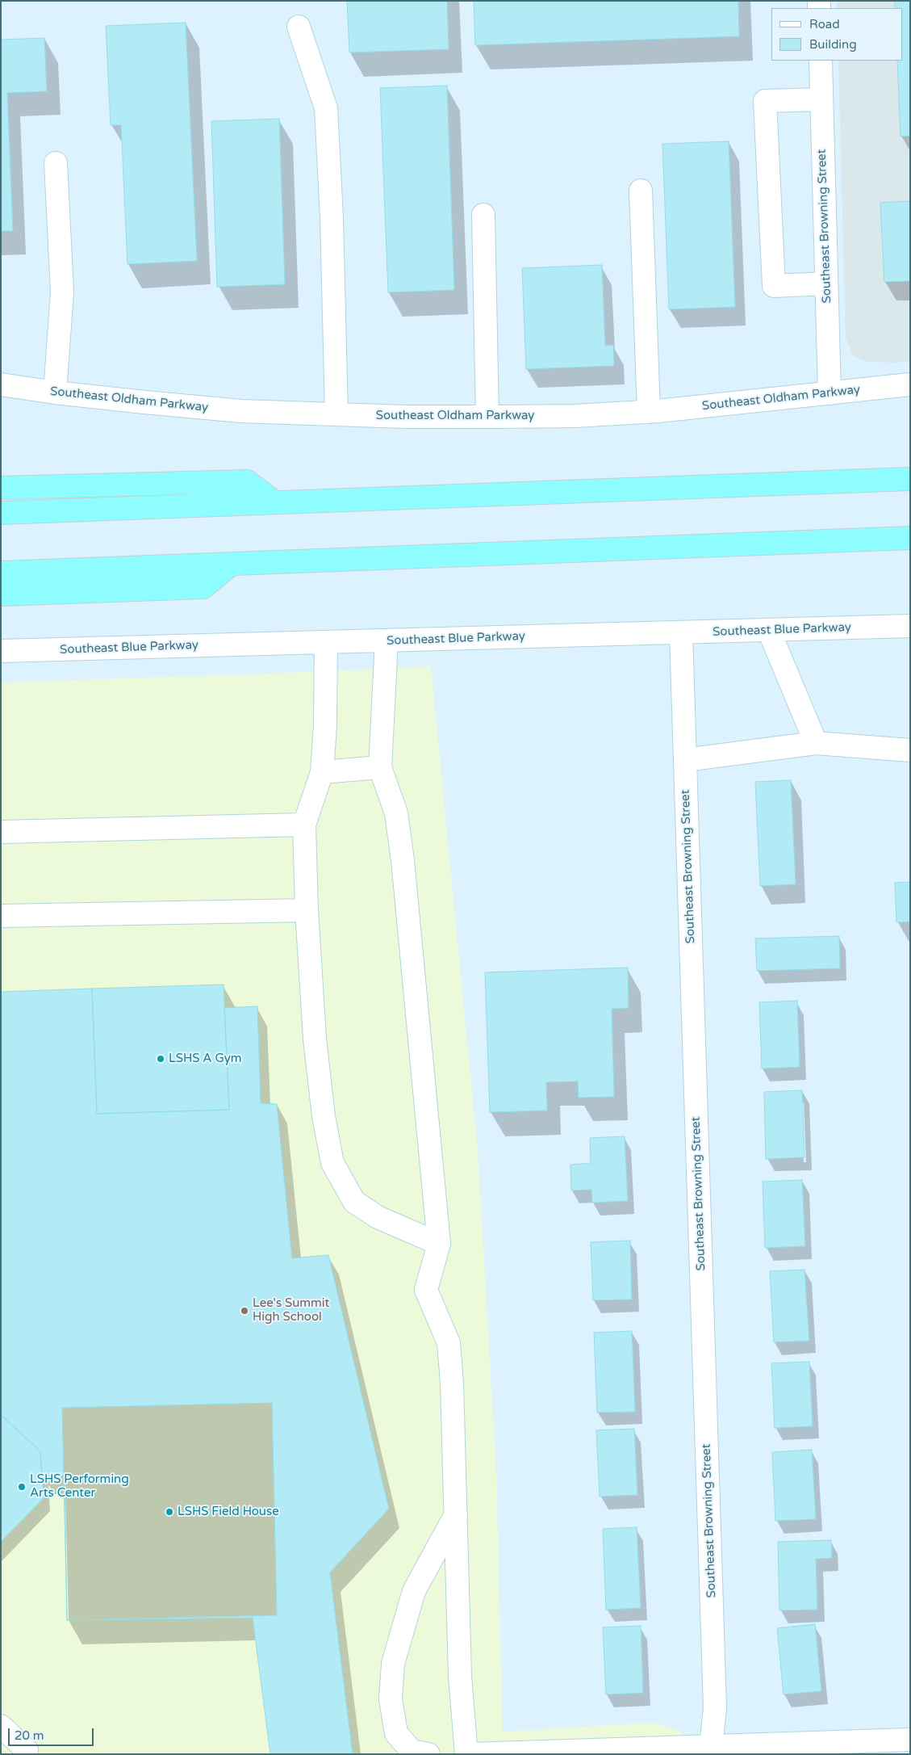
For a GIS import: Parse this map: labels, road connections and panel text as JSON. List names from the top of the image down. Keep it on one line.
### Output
{"streets":{"street":["Southeast Browning Street","Southeast Oldham Parkway","Southeast Blue Parkway"]},"crossings":[["Southeast Browning Street","Southeast Oldham Parkway"],["Southeast Browning Street","Southeast Blue Parkway"]],"places":["LSHS A Gym","Lee's Summit High School","LSHS Performing Arts Center","LSHS Field House"],"legend":["Road","Building"],"scale_bar":"20 m"}
